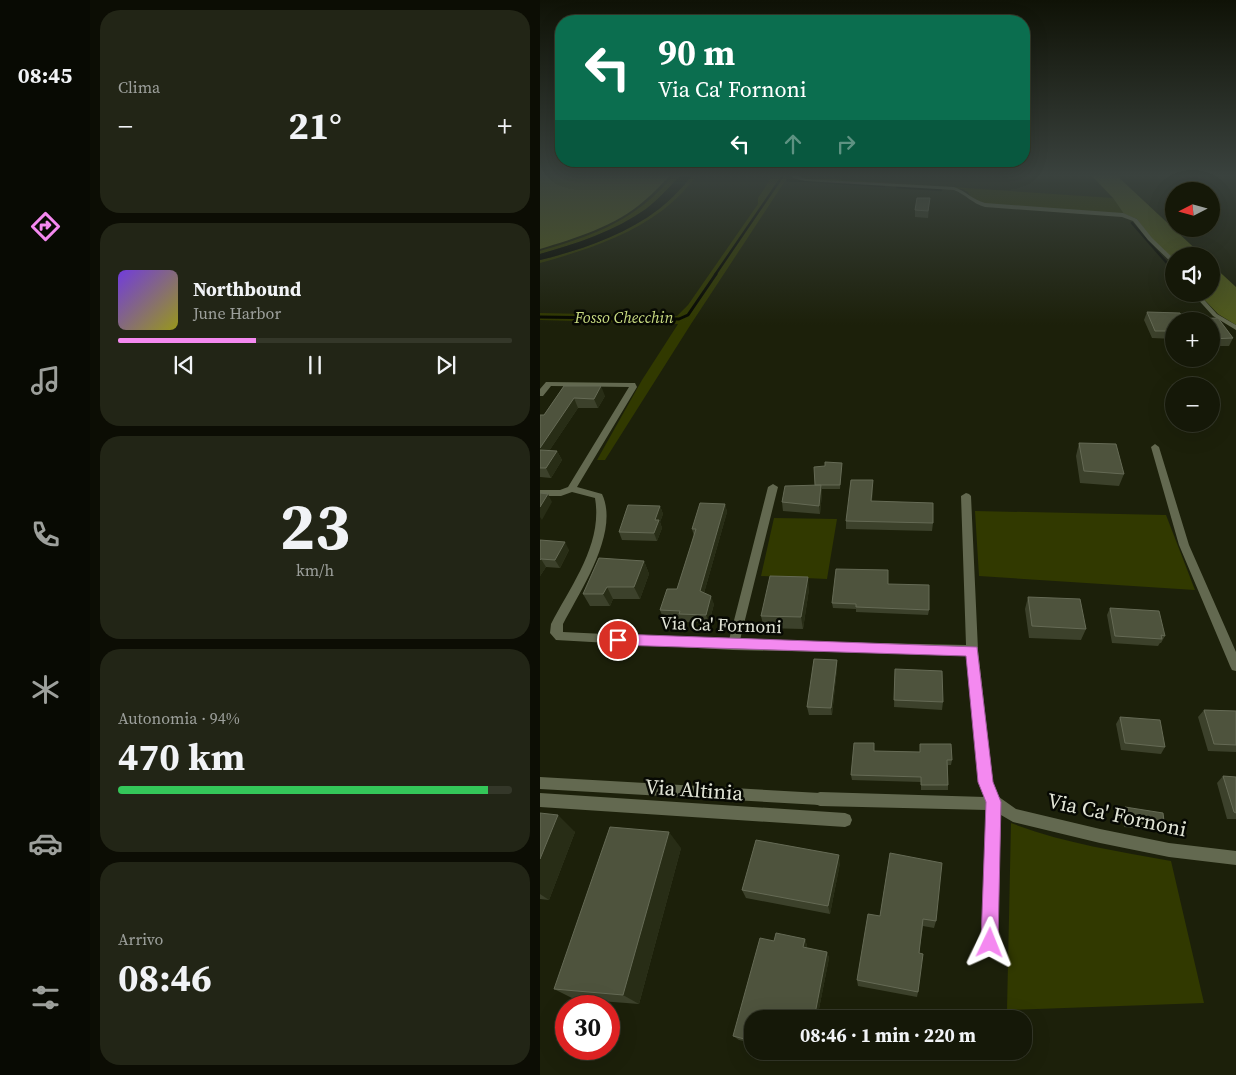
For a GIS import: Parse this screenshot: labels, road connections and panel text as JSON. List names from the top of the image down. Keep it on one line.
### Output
{"streets":{"street":["Via Ca' Fornoni","Via Altinia"]},"water":["Fosso Checchin"],"north":"left","page":{"tabs":"08:45","tile":["Clima",["23","km/h"],["Autonomia · 94%","470 km"],["Arrivo","08:46"]],"turn":["90 m","Via Ca' Fornoni"],"heat":["−","21°","+"],"map_buttons":["+","−"],"song":["Northbound","June Harbor"],"limit":"30","trip":"08:46 · 1 min · 220 m"}}
